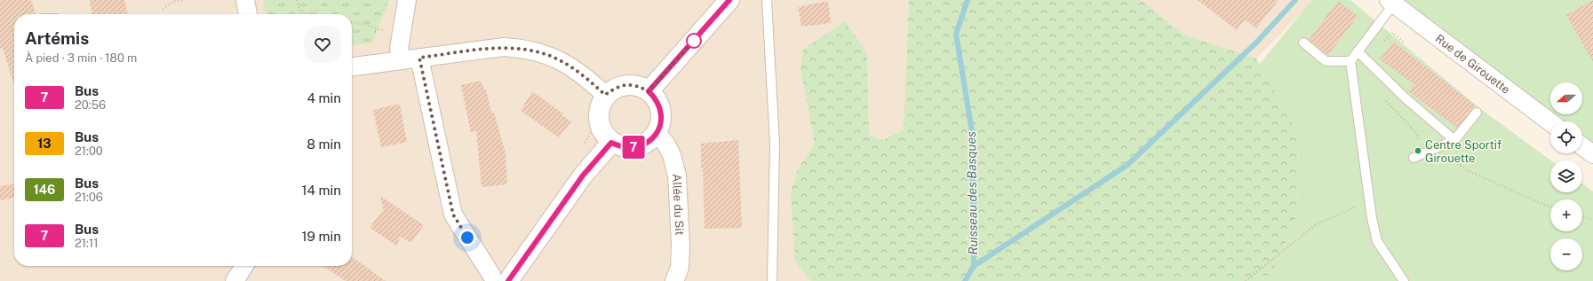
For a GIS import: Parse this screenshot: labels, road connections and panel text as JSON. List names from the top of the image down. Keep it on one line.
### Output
{"streets":{"street":["Rue de Girouette","Allée du Sit"]},"water":["Ruisseau des Basques"],"places":["Centre Sportif Girouette"],"lines":["bus line 7"],"north":"left","page":{"on_map":"7","heading":["Artémis","À pied · 3 min · 180 m"],"list":[{"mark":"7","name":"Bus","note":"20:56","value":"4 min"},{"mark":"13","name":"Bus","note":"21:00","value":"8 min"},{"mark":"146","name":"Bus","note":"21:06","value":"14 min"},{"mark":"7","name":"Bus","note":"21:11","value":"19 min"}],"map_buttons":["+","−"]}}
